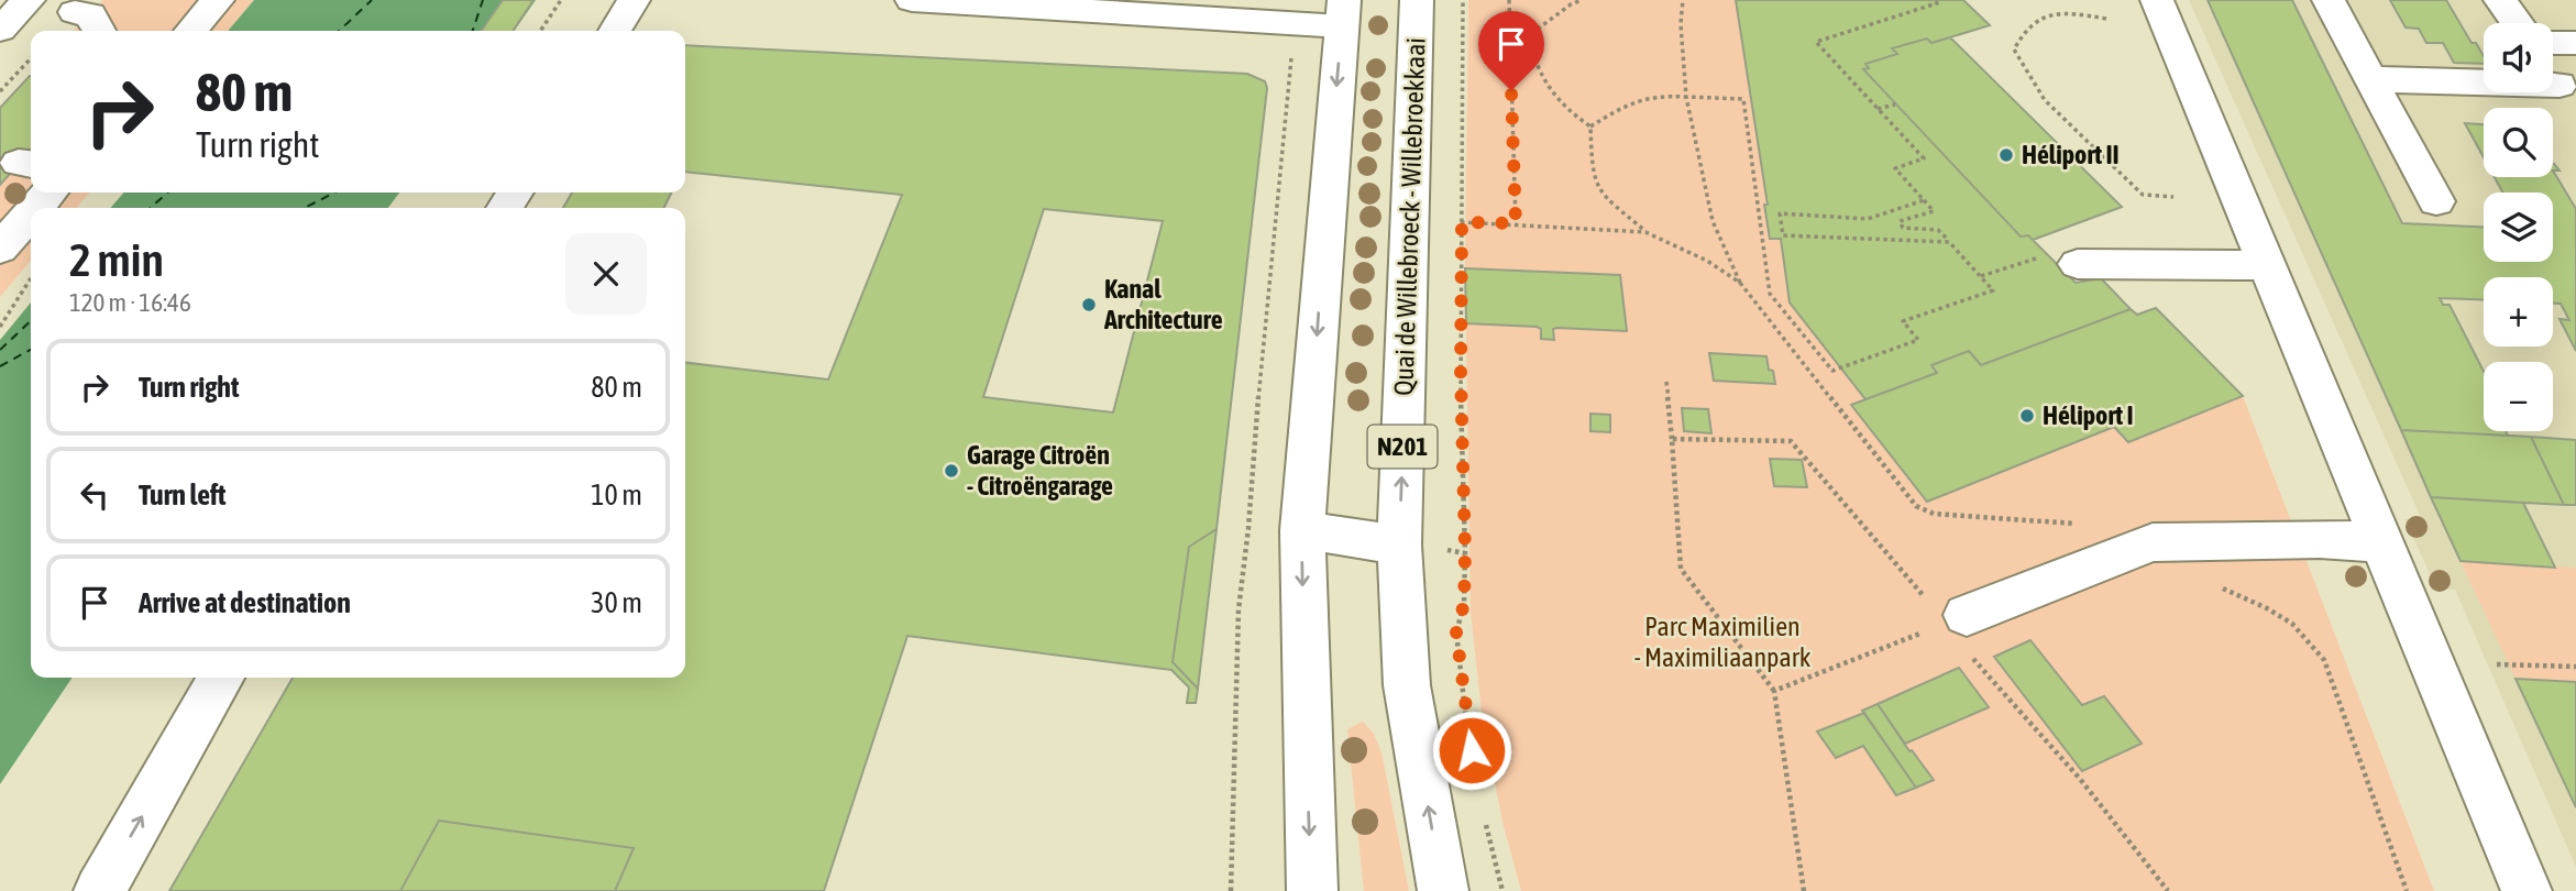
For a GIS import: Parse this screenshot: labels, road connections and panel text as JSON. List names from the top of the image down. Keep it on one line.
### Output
{"streets":{"street":["Quai de Willebroeck - Willebroekkaai","N201"]},"parks":["Parc Maximilien - Maximiliaanpark"],"places":["Héliport II","Kanal Architecture","Héliport I","Garage Citroën - Citroëngarage"],"page":{"map_buttons":["+","−"],"turn":["80 m","Turn right"],"heading":["2 min","120 m · 16:46"],"list":[{"name":"Turn right","value":"80 m"},{"name":"Turn left","value":"10 m"},{"name":"Arrive at destination","value":"30 m"}]}}
